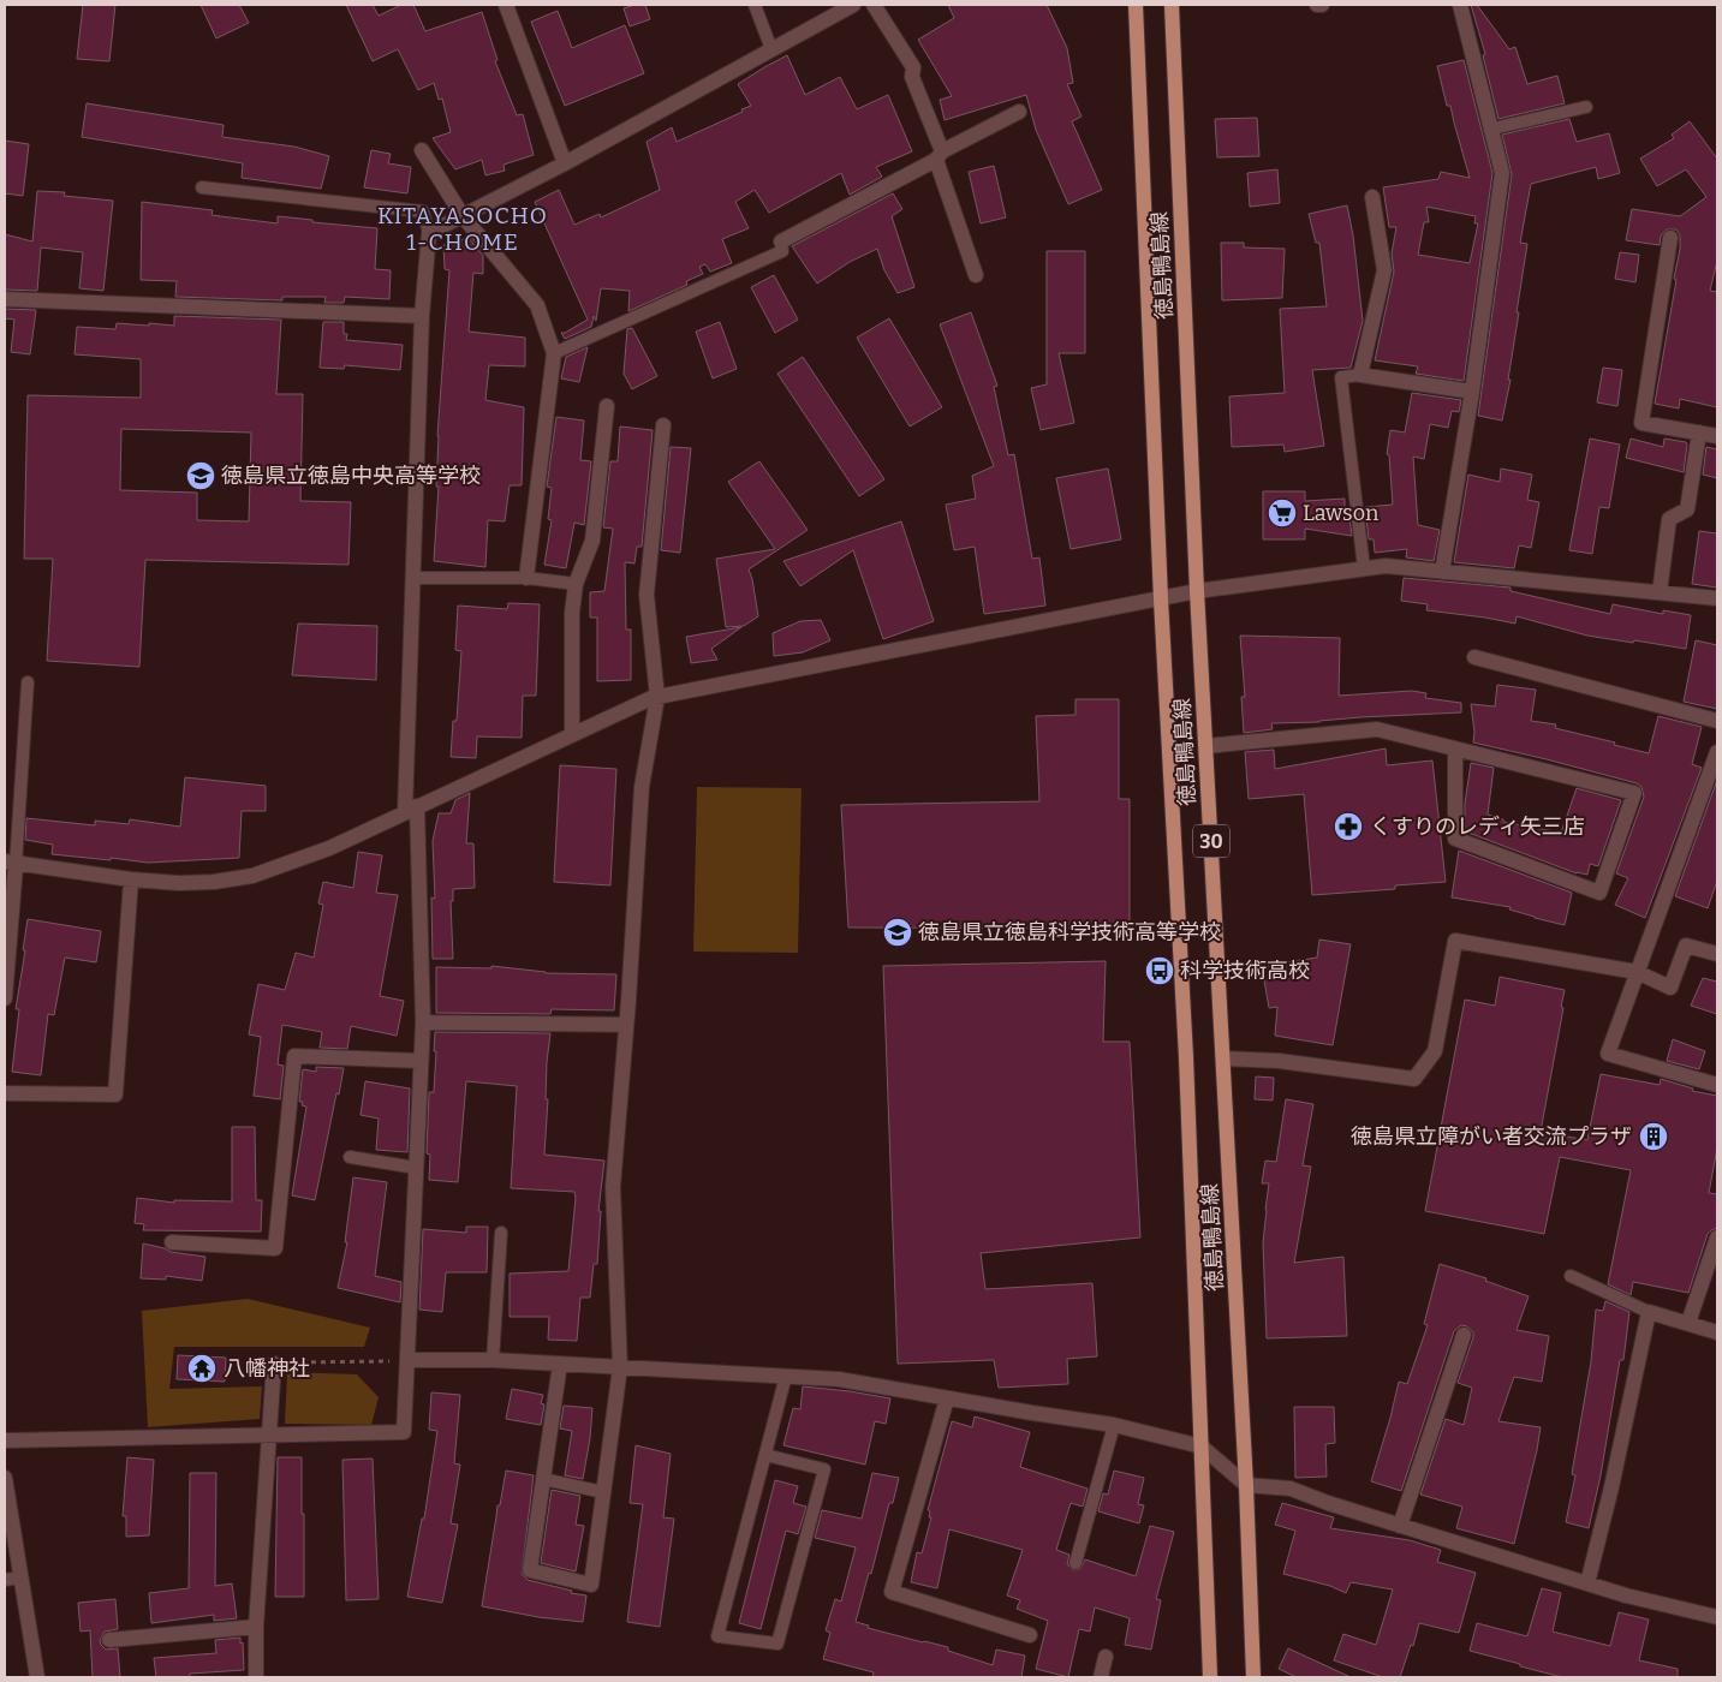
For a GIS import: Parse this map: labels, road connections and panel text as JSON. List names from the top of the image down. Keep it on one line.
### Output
{"streets":{"main road":["徳島鴨島線","30"]},"districts":["KITAYASOCHO 1-CHOME"],"places":{"school or university":["徳島県立徳島中央高等学校","徳島県立徳島科学技術高等学校"],"supermarket":["Lawson"],"pharmacy":["くすりのレディ矢三店"],"bus stop":["科学技術高校"],"building":["徳島県立障がい者交流プラザ"],"temple":["八幡神社"]}}
